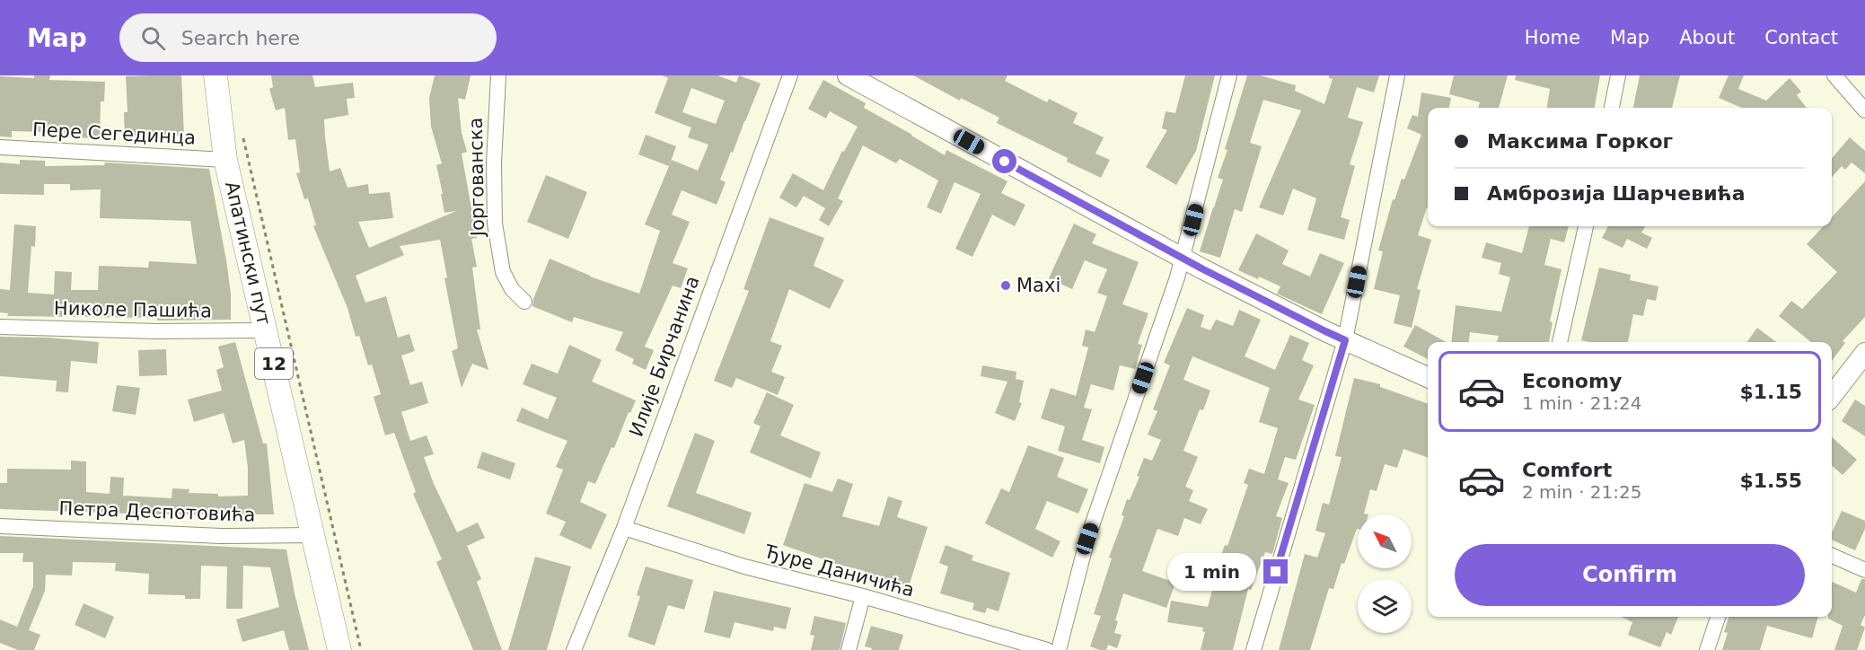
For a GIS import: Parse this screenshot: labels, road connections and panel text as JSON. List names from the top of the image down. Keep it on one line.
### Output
{"streets":{"main road":["Апатински пут","12"],"street":["Пере Сегединца","Јоргованска","Николе Пашића","Илије Бирчанина","Петра Деспотовића","Ђуре Даничића"]},"crossings":[["Пере Сегединца","Апатински пут"],["Апатински пут","Николе Пашића"],["Апатински пут","Петра Деспотовића"],["Илије Бирчанина","Ђуре Даничића"]],"places":["Maxi"],"north":"top left","page":{"header":"Map","search":"Search here","nav":["Home","Map","About","Contact"],"banner":["Максима Горког","Амброзија Шарчевића"],"list":[{"name":"Economy","note":"1 min · 21:24","value":"$1.15"},{"name":"Comfort","note":"2 min · 21:25","value":"$1.55"}],"buttons":"Confirm","bubble":"1 min"}}
